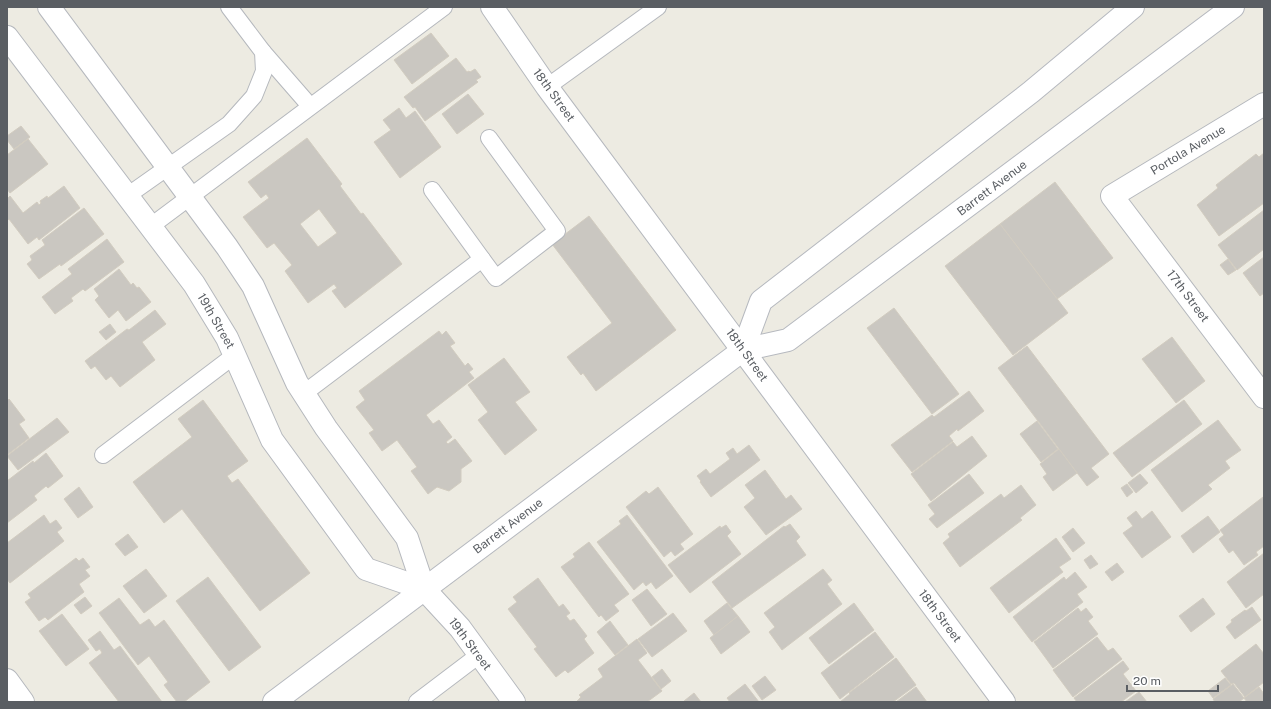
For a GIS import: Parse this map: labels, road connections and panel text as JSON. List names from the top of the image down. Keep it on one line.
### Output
{"streets":{"street":["18th Street","Portola Avenue","Barrett Avenue","17th Street","19th Street"]},"crossings":[["18th Street","Barrett Avenue"],["Portola Avenue","17th Street"],["Barrett Avenue","19th Street"]],"scale_bar":"20 m"}
